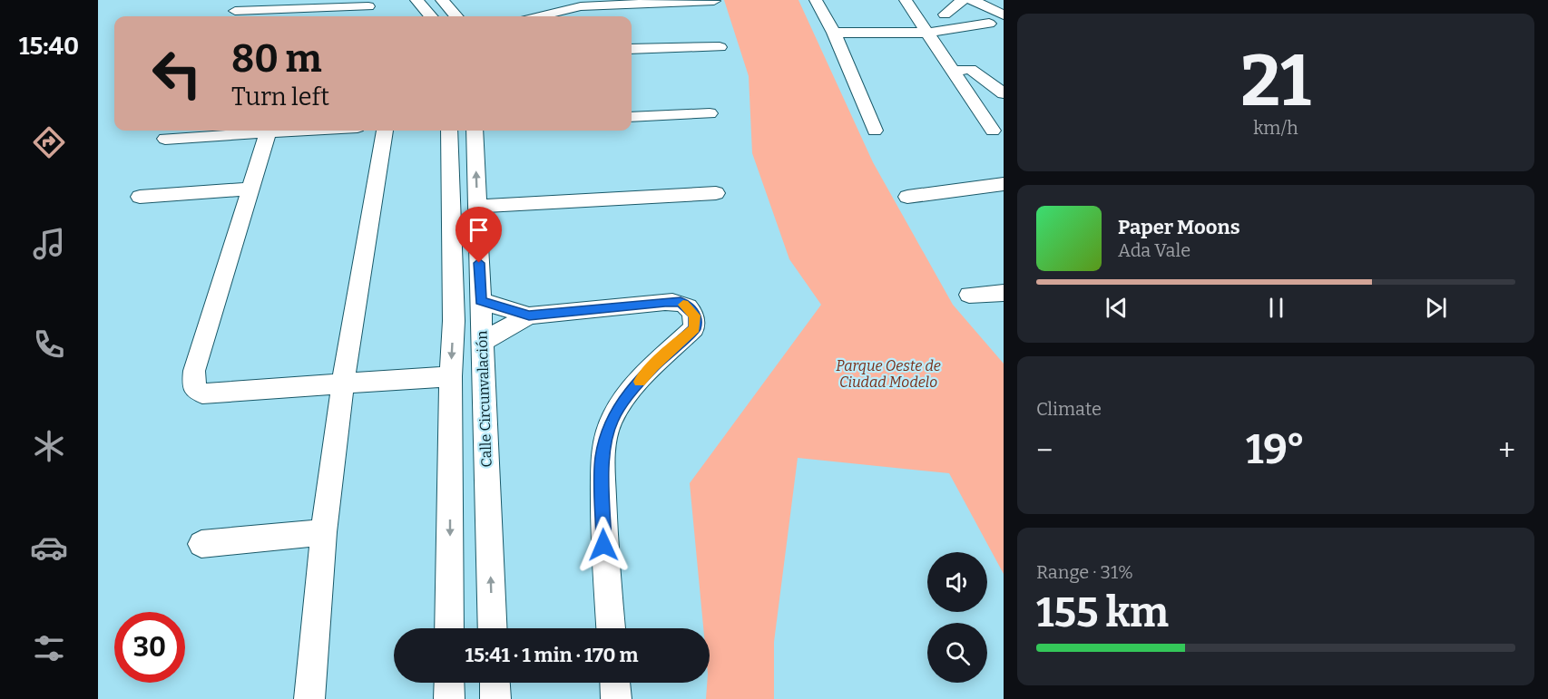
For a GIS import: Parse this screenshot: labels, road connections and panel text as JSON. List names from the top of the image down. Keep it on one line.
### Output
{"streets":{"street":["Calle Circunvalación"]},"parks":["Parque Oeste de Ciudad Modelo"],"page":{"tabs":"15:40","tile":[["21","km/h"],"Climate",["Range · 31%","155 km"]],"turn":["80 m","Turn left"],"song":["Paper Moons","Ada Vale"],"heat":["−","19°","+"],"limit":"30","trip":"15:41 · 1 min · 170 m"}}
